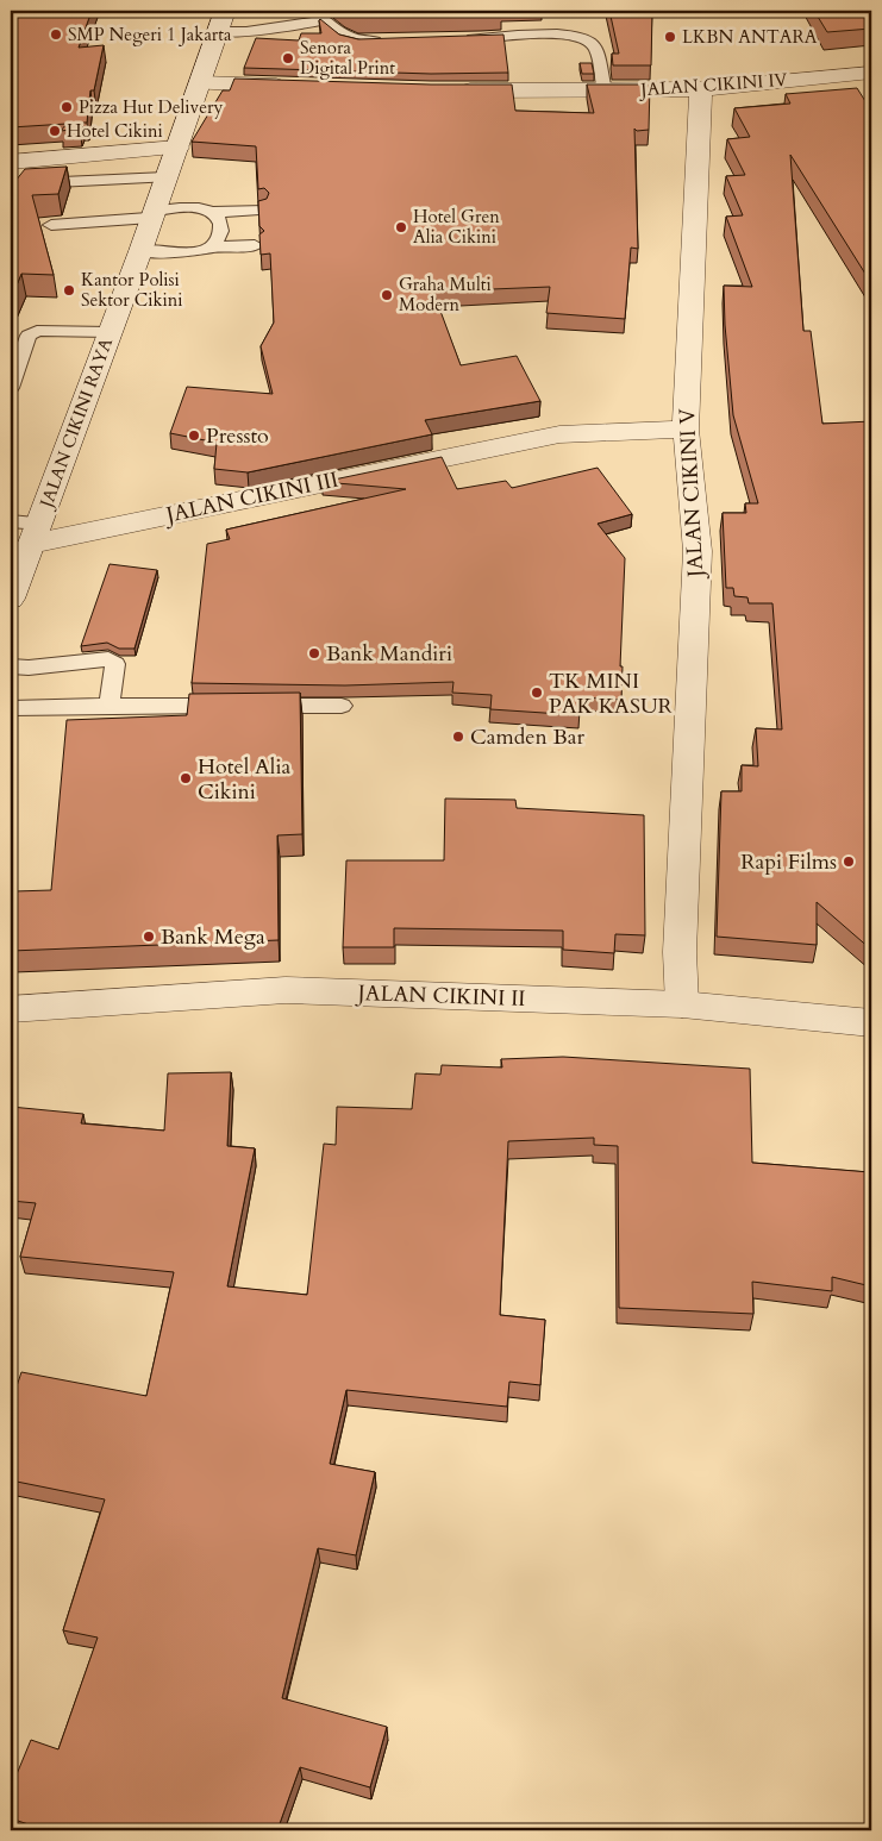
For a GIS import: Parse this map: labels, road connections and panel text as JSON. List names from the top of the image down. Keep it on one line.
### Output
{"streets":{"street":["JALAN CIKINI IV","JALAN CIKINI RAYA","JALAN CIKINI V","JALAN CIKINI III","JALAN CIKINI II"]},"crossings":[["JALAN CIKINI IV","JALAN CIKINI V"],["JALAN CIKINI RAYA","JALAN CIKINI III"],["JALAN CIKINI V","JALAN CIKINI III"],["JALAN CIKINI V","JALAN CIKINI II"]],"places":["SMP Negeri 1 Jakarta","LKBN ANTARA","Senora Digital Print","Pizza Hut Delivery","Hotel Cikini","Hotel Gren Alia Cikini","Kantor Polisi Sektor Cikini","Graha Multi Modern","Pressto","Bank Mandiri","TK MINI PAK KASUR","Camden Bar","Hotel Alia Cikini","Rapi Films","Bank Mega"]}
